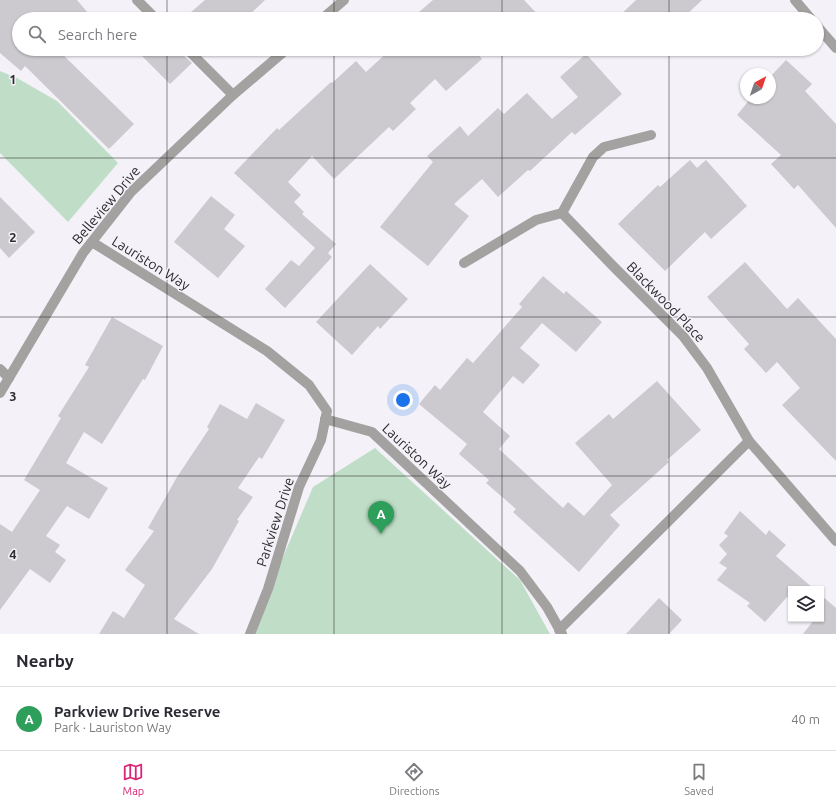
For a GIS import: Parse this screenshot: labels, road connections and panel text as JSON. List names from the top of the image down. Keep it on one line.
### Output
{"streets":{"street":["Belleview Drive","Lauriston Way","Blackwood Place","Parkview Drive"]},"crossings":[["Belleview Drive","Lauriston Way"],["Lauriston Way","Parkview Drive"]],"north":"top right","page":{"search":"Search here","pins":"A","heading":"Nearby","list":[{"mark":"A","name":"Parkview Drive Reserve","note":"Park · Lauriston Way","value":"40 m"}],"nav":["Map","Directions","Saved"]},"grid":{"rows":["1","2","3","4"]}}
